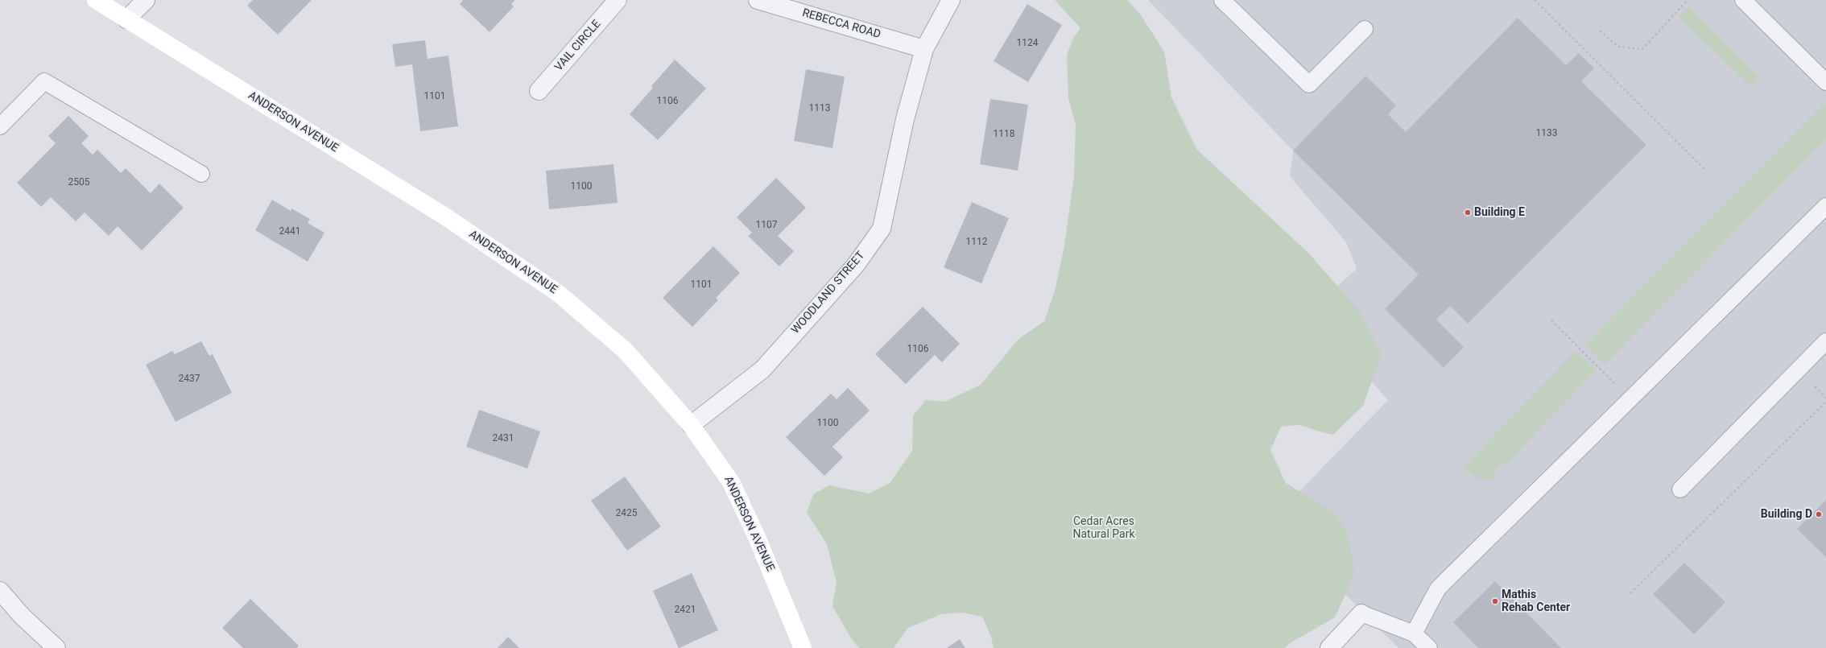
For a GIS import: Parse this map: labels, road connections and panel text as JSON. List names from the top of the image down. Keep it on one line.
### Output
{"streets":{"main road":["ANDERSON AVENUE"],"street":["REBECCA ROAD","VAIL CIRCLE","WOODLAND STREET"]},"crossings":[["REBECCA ROAD","WOODLAND STREET"],["ANDERSON AVENUE","WOODLAND STREET"]],"parks":["Cedar Acres Natural Park"],"places":["Building E","Building D","Mathis Rehab Center"],"house_numbers":["1124","1101","1106","1113","1133","1118","2505","1100","1107","2441","1112","1101","1106","2437","1100","2431","2425","2421"]}
